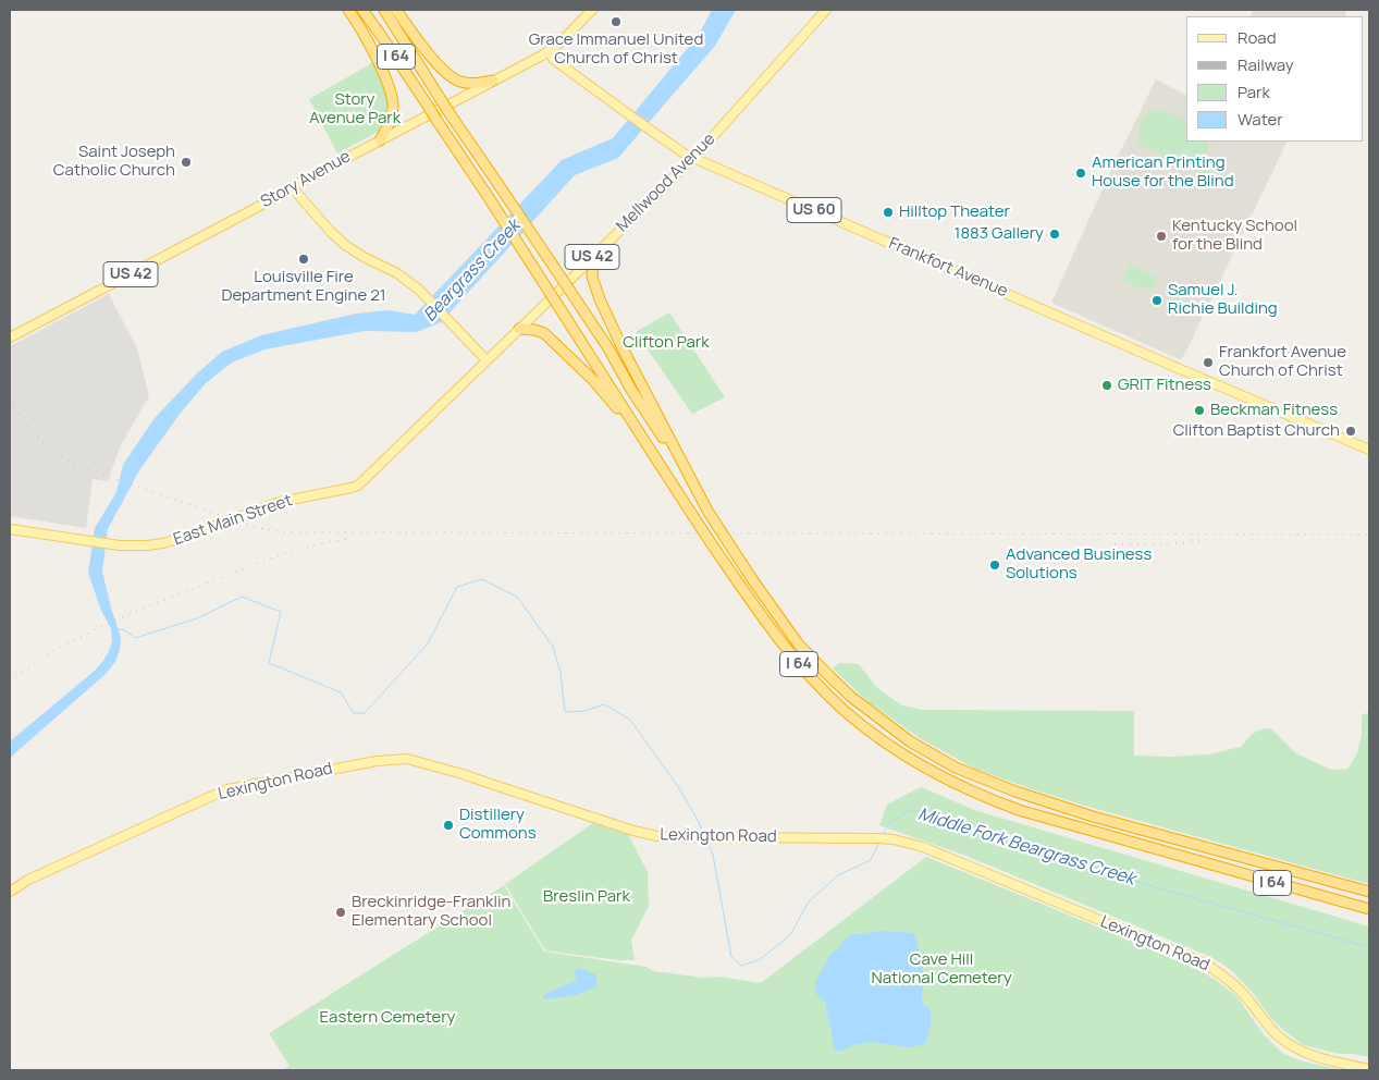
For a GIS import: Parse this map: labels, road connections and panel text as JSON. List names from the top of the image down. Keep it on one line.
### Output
{"streets":{"highway":["I 64"],"main road":["Story Avenue","Mellwood Avenue","US 60","US 42","Frankfort Avenue","East Main Street","Lexington Road"]},"crossings":[["Story Avenue","Frankfort Avenue"],["Mellwood Avenue","Frankfort Avenue"],["Mellwood Avenue","East Main Street"]],"water":["Beargrass Creek","Middle Fork Beargrass Creek"],"parks":["Story Avenue Park","Clifton Park","Breslin Park","Cave Hill National Cemetery","Eastern Cemetery"],"places":["Grace Immanuel United Church of Christ","Saint Joseph Catholic Church","American Printing House for the Blind","Hilltop Theater","1883 Gallery","Kentucky School for the Blind","Louisville Fire Department Engine 21","Samuel J. Richie Building","Frankfort Avenue Church of Christ","GRIT Fitness","Beckman Fitness","Clifton Baptist Church","Advanced Business Solutions","Distillery Commons","Breckinridge-Franklin Elementary School"],"legend":["Road","Railway","Park","Water"]}
